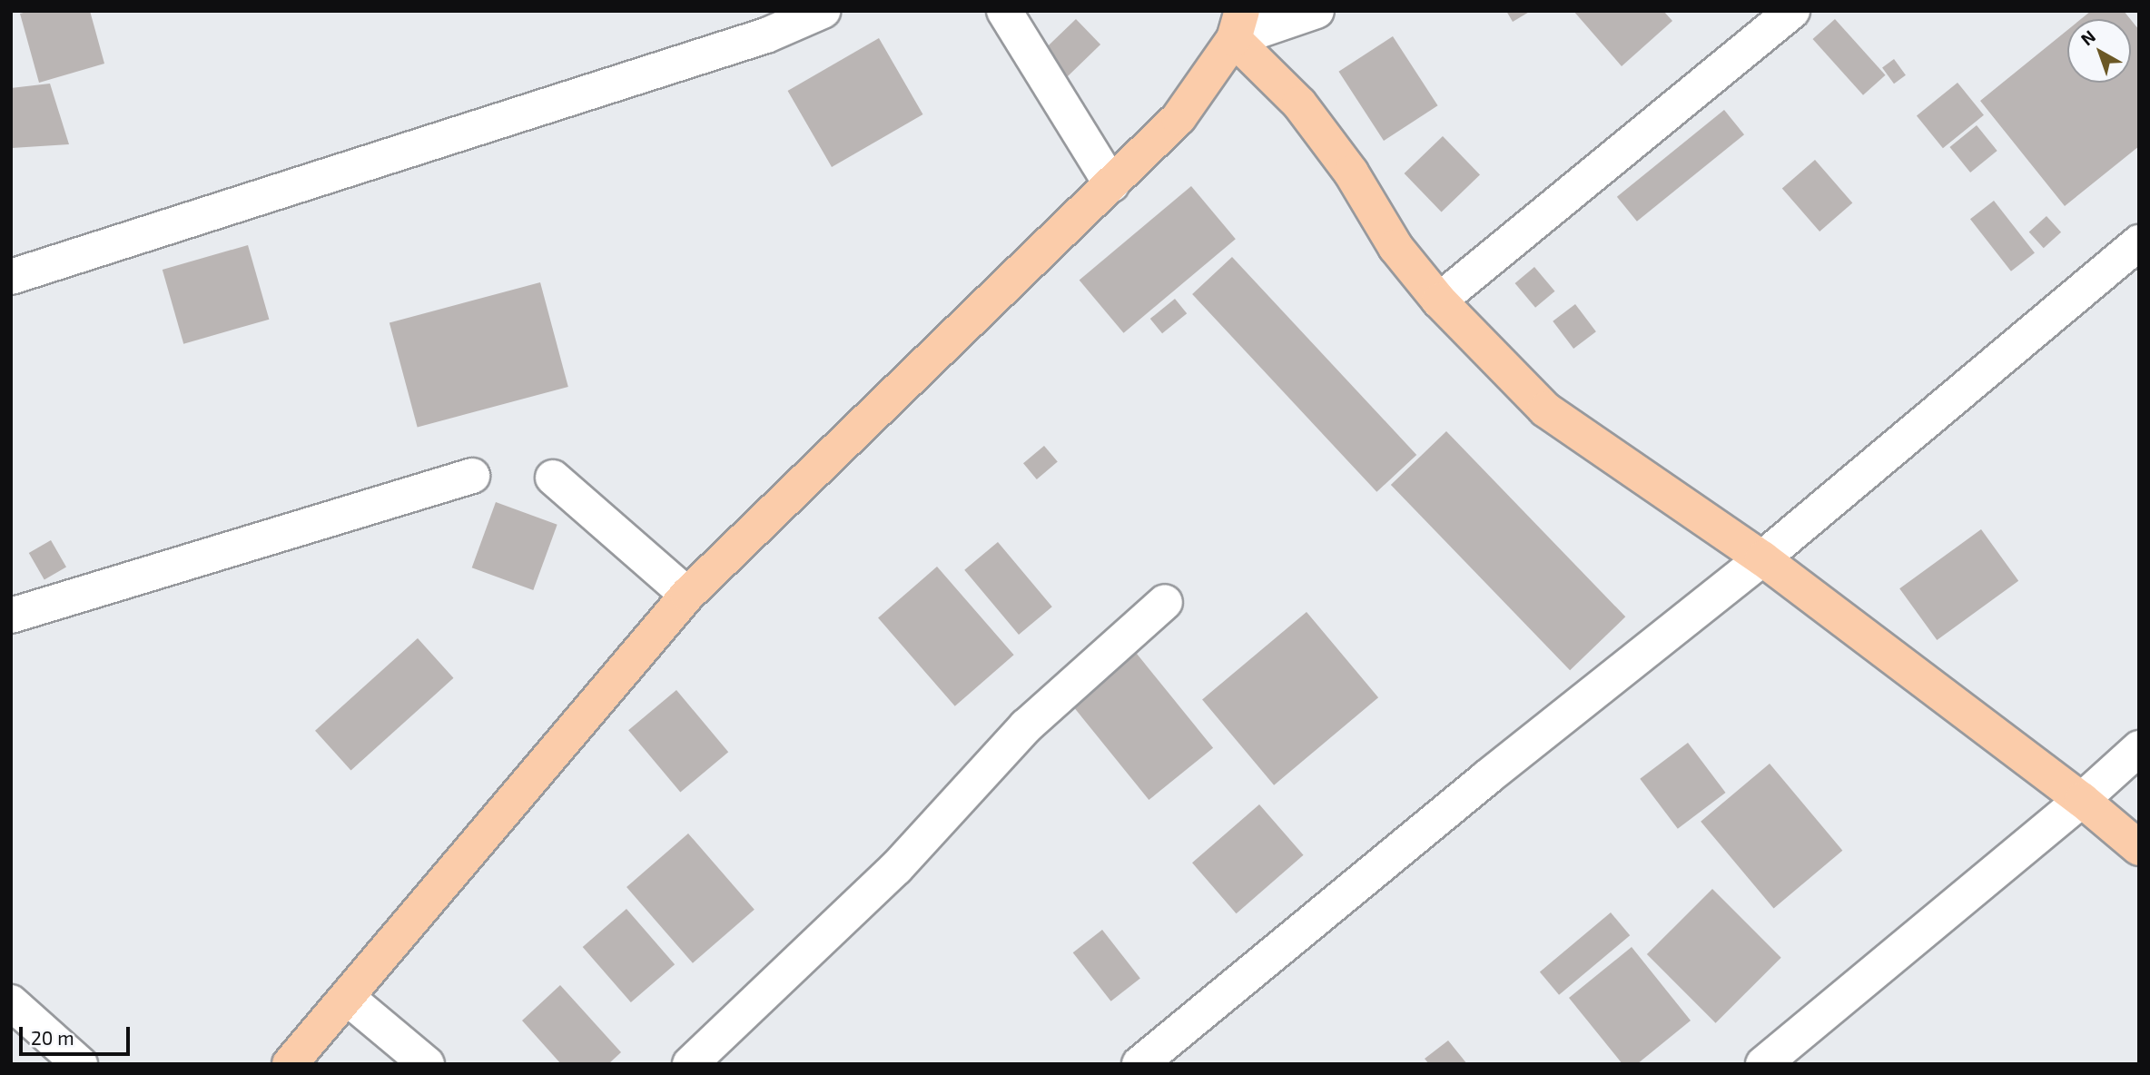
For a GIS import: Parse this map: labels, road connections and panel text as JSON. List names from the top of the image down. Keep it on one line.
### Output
{"scale_bar":"20 m","north":"top left"}
